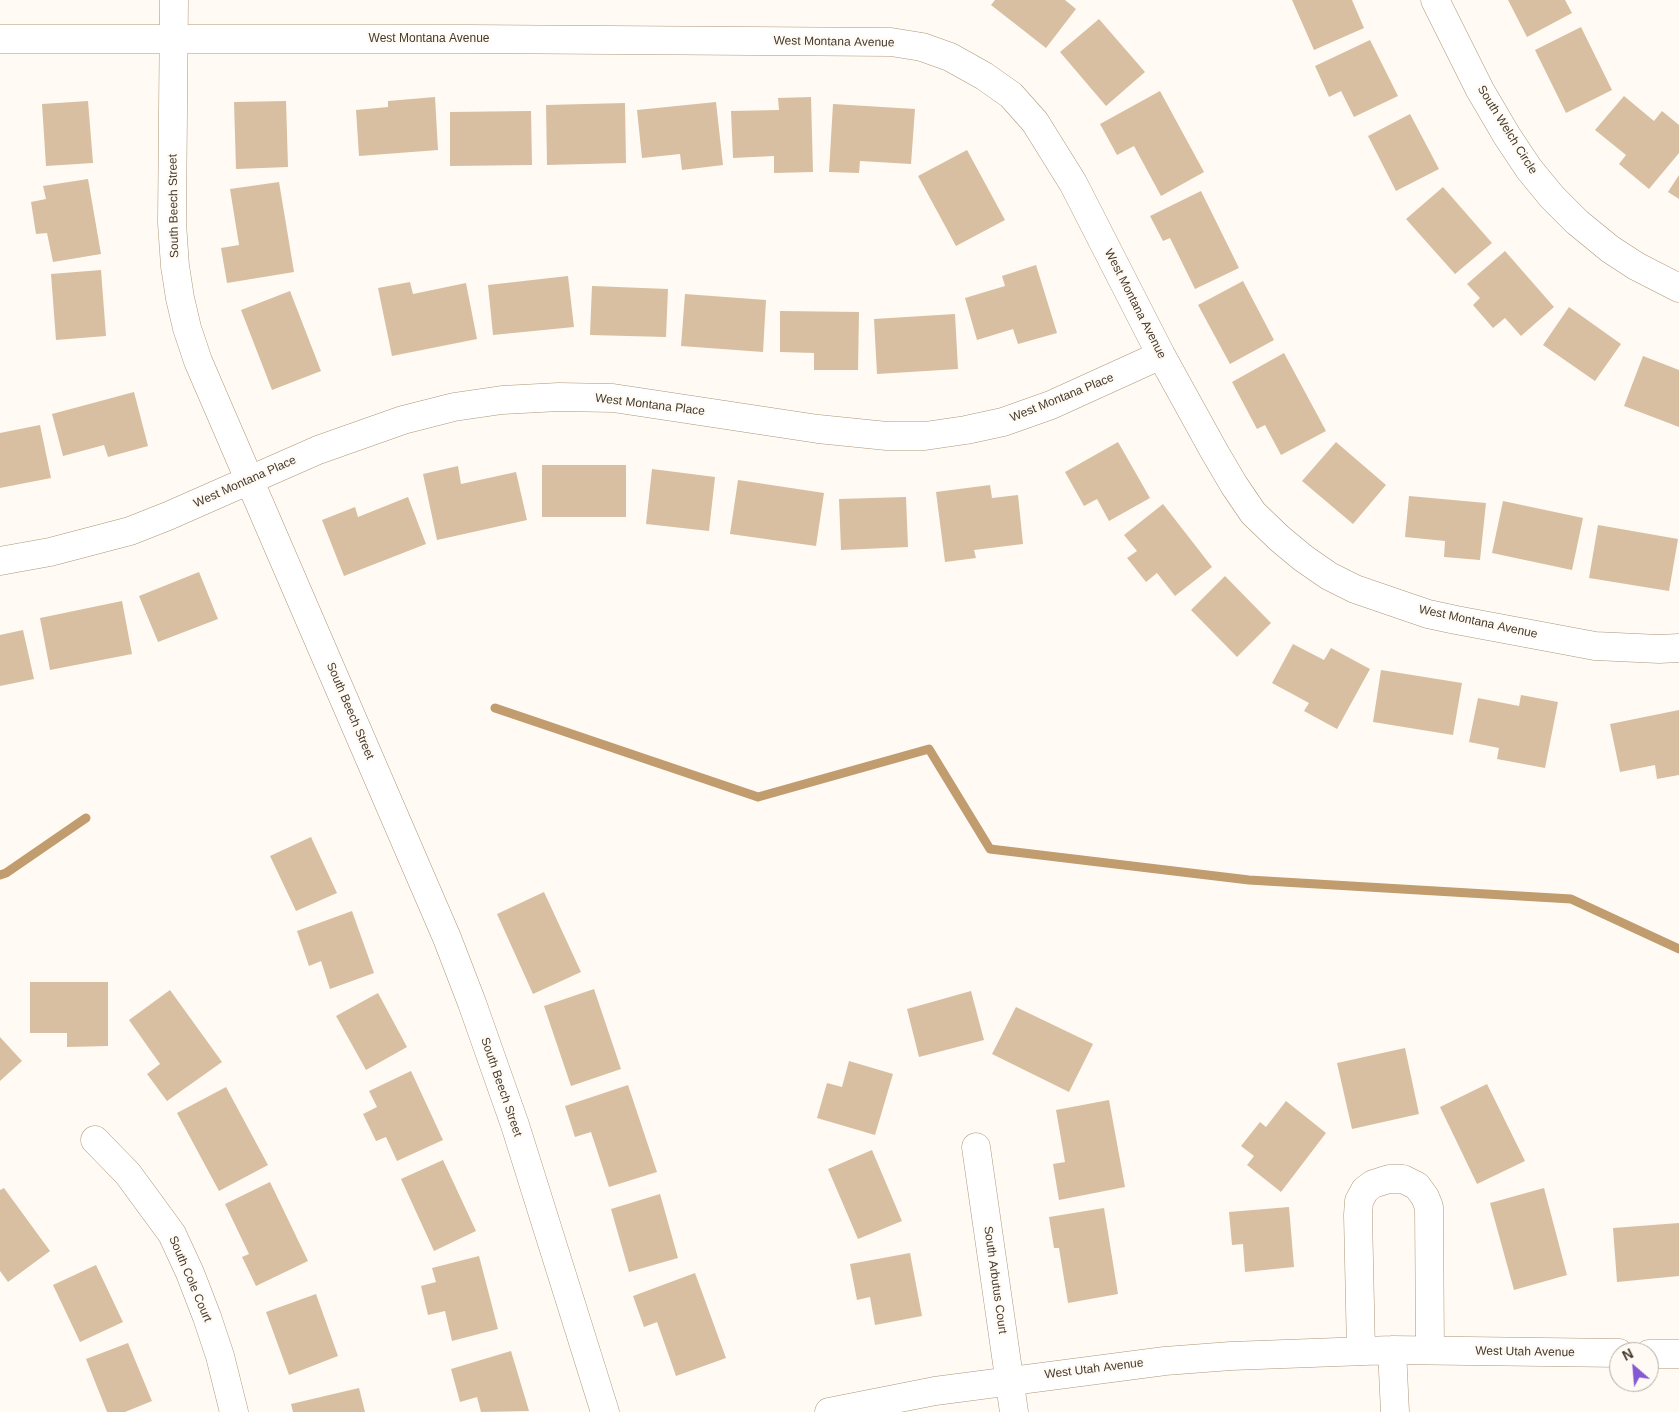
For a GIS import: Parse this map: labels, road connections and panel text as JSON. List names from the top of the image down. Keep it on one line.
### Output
{"streets":{"street":["West Montana Avenue","South Welch Circle","South Beech Street","West Montana Place","South Cole Court","South Arbutus Court","West Utah Avenue"]},"crossings":[["West Montana Avenue","South Beech Street"],["West Montana Avenue","West Montana Place"],["South Beech Street","West Montana Place"],["South Arbutus Court","West Utah Avenue"]],"north":"top left"}
